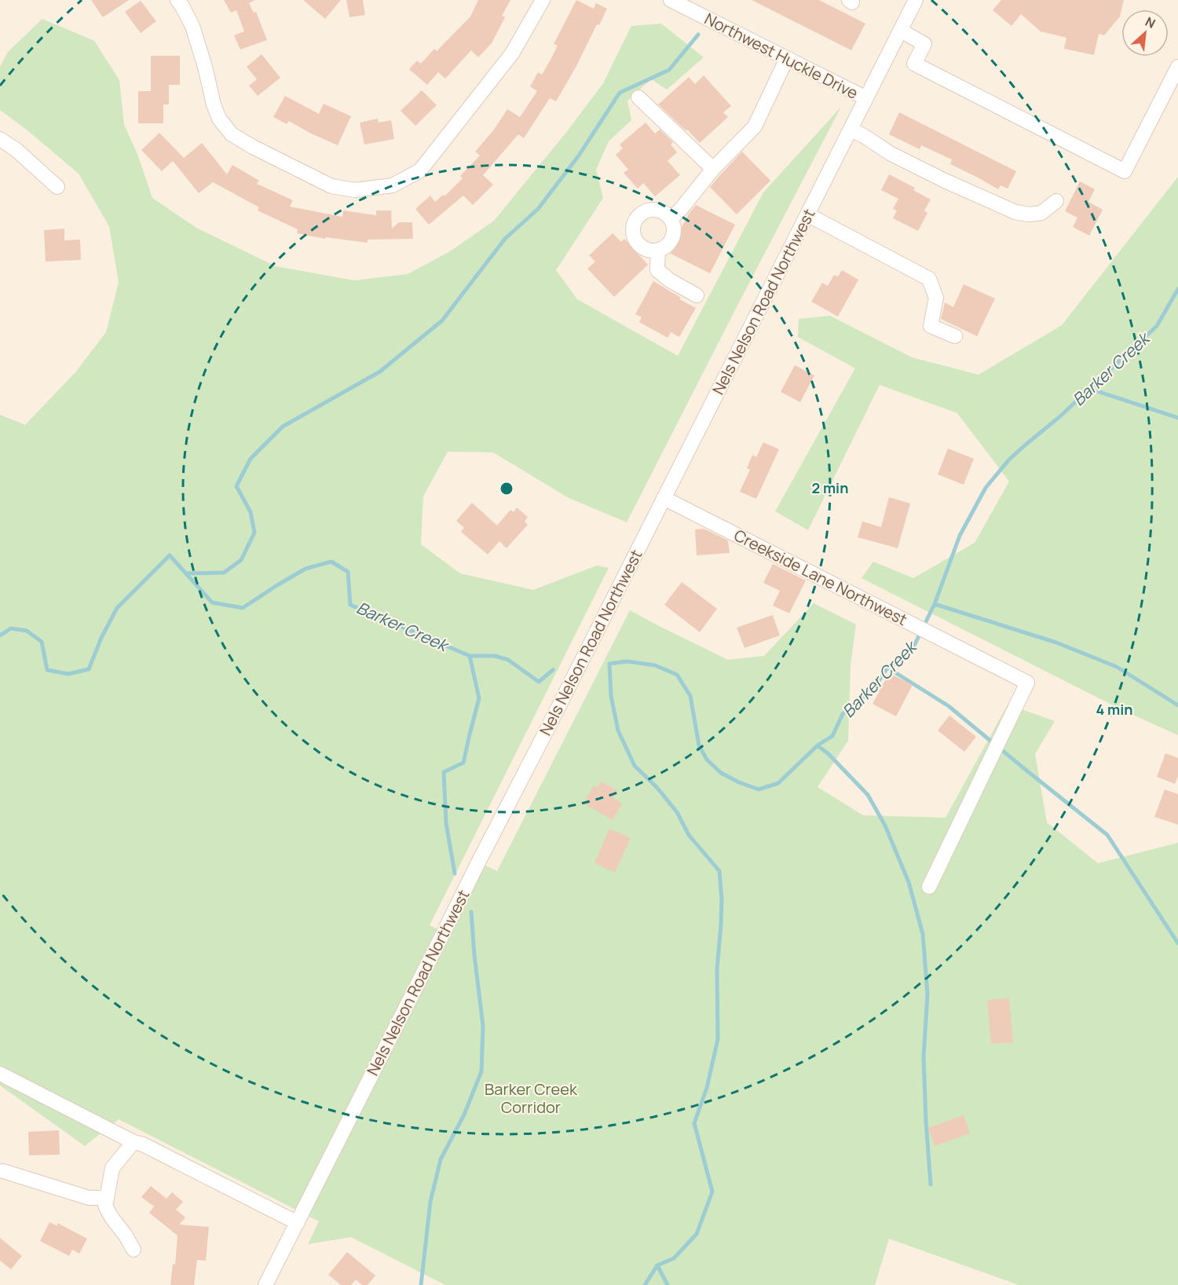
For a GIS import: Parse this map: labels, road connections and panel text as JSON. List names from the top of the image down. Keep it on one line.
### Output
{"streets":{"street":["Northwest Huckle Drive","Nels Nelson Road Northwest","Creekside Lane Northwest"]},"crossings":[["Northwest Huckle Drive","Nels Nelson Road Northwest"],["Nels Nelson Road Northwest","Creekside Lane Northwest"]],"water":["Barker Creek"],"parks":["Barker Creek Corridor"],"north":"top right","rings":["2 min","4 min"]}
